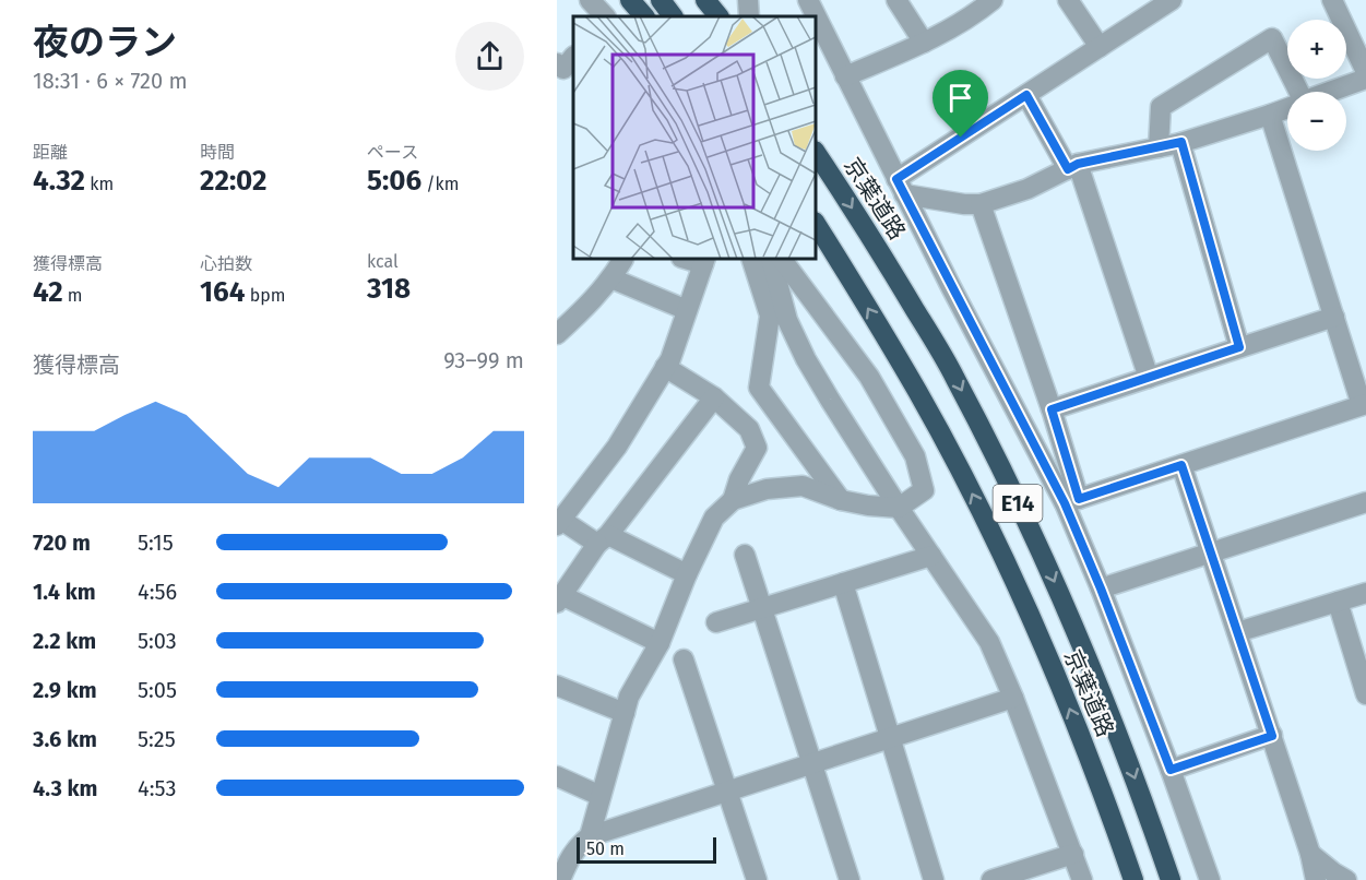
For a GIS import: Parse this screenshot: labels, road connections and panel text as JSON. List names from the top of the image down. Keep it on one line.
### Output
{"streets":{"highway":["京葉道路","E14"]},"scale_bar":"50 m","page":{"heading":["夜のラン","18:31 · 6 × 720 m"],"map_buttons":["+","−"],"stats":[["距離","4.32 km"],["時間","22:02"],["ペース","5:06 /km"],["獲得標高","42 m"],["心拍数","164 bpm"],["kcal","318"]],"chart":["獲得標高","93–99 m"],"list":[{"name":"720 m","note":"5:15"},{"name":"1.4 km","note":"4:56"},{"name":"2.2 km","note":"5:03"},{"name":"2.9 km","note":"5:05"},{"name":"3.6 km","note":"5:25"},{"name":"4.3 km","note":"4:53"}],"scale":"50 m"}}
